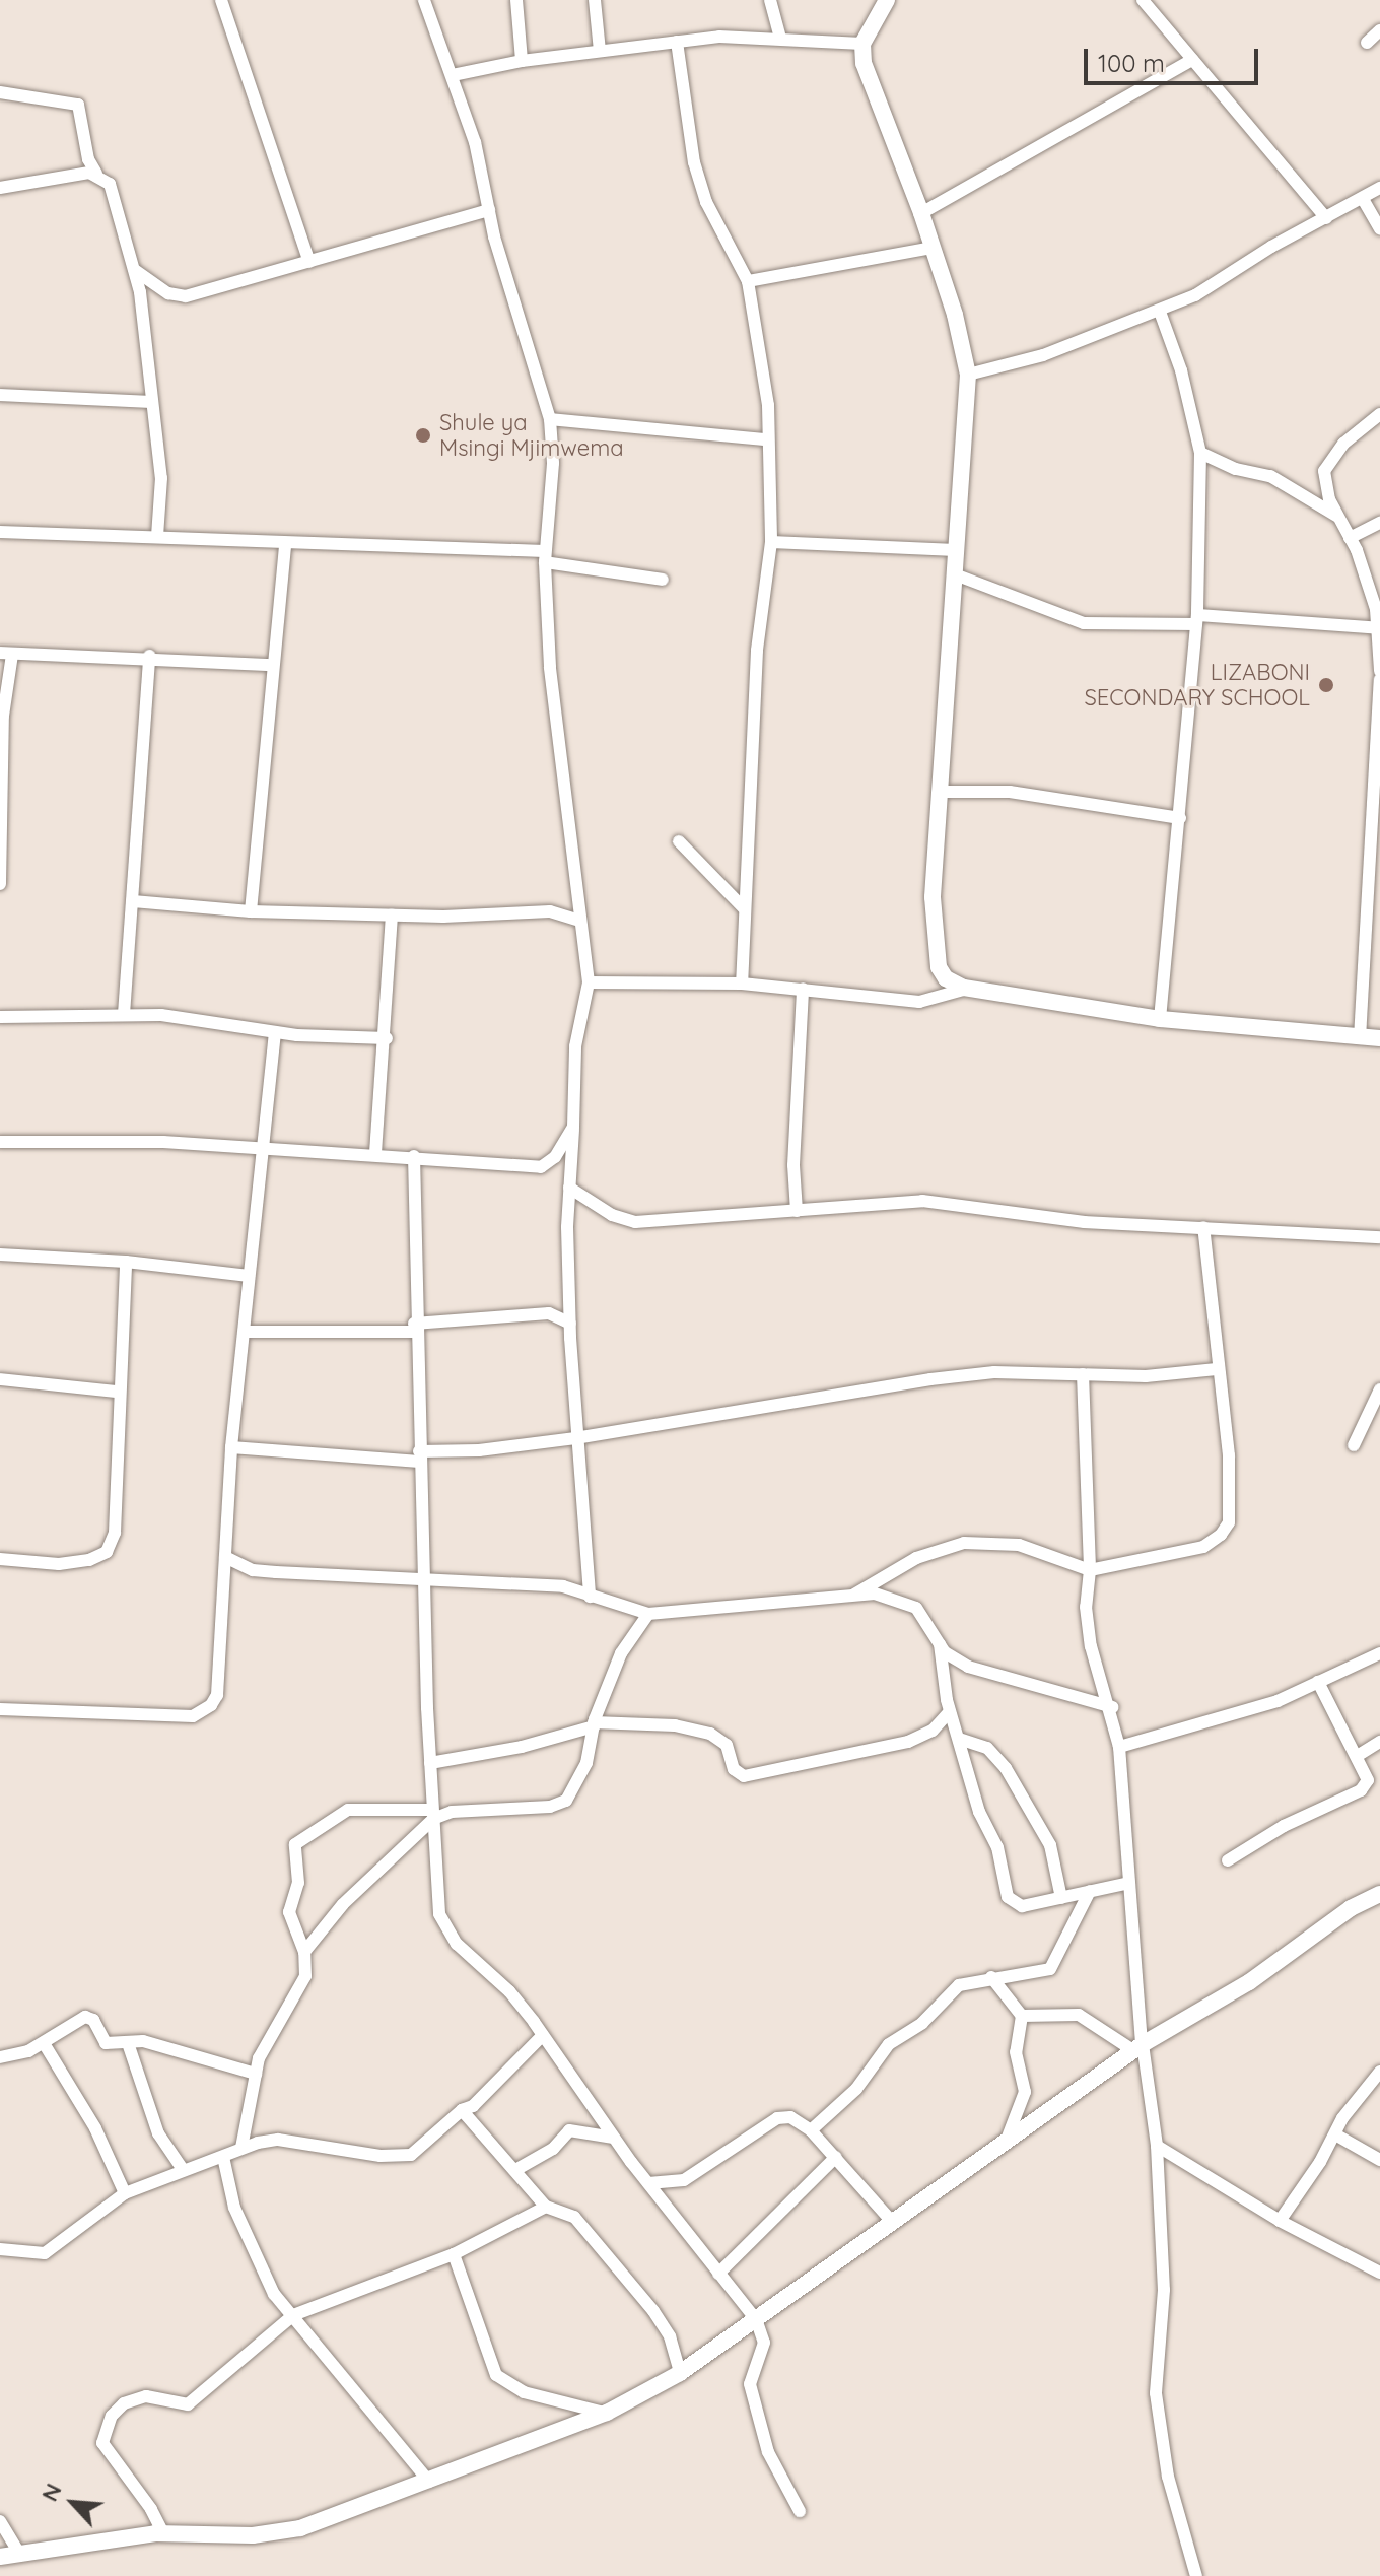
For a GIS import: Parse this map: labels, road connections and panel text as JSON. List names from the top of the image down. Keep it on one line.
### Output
{"places":["Shule ya Msingi Mjimwema","LIZABONI SECONDARY SCHOOL"],"scale_bar":"100 m","north":"top left"}
